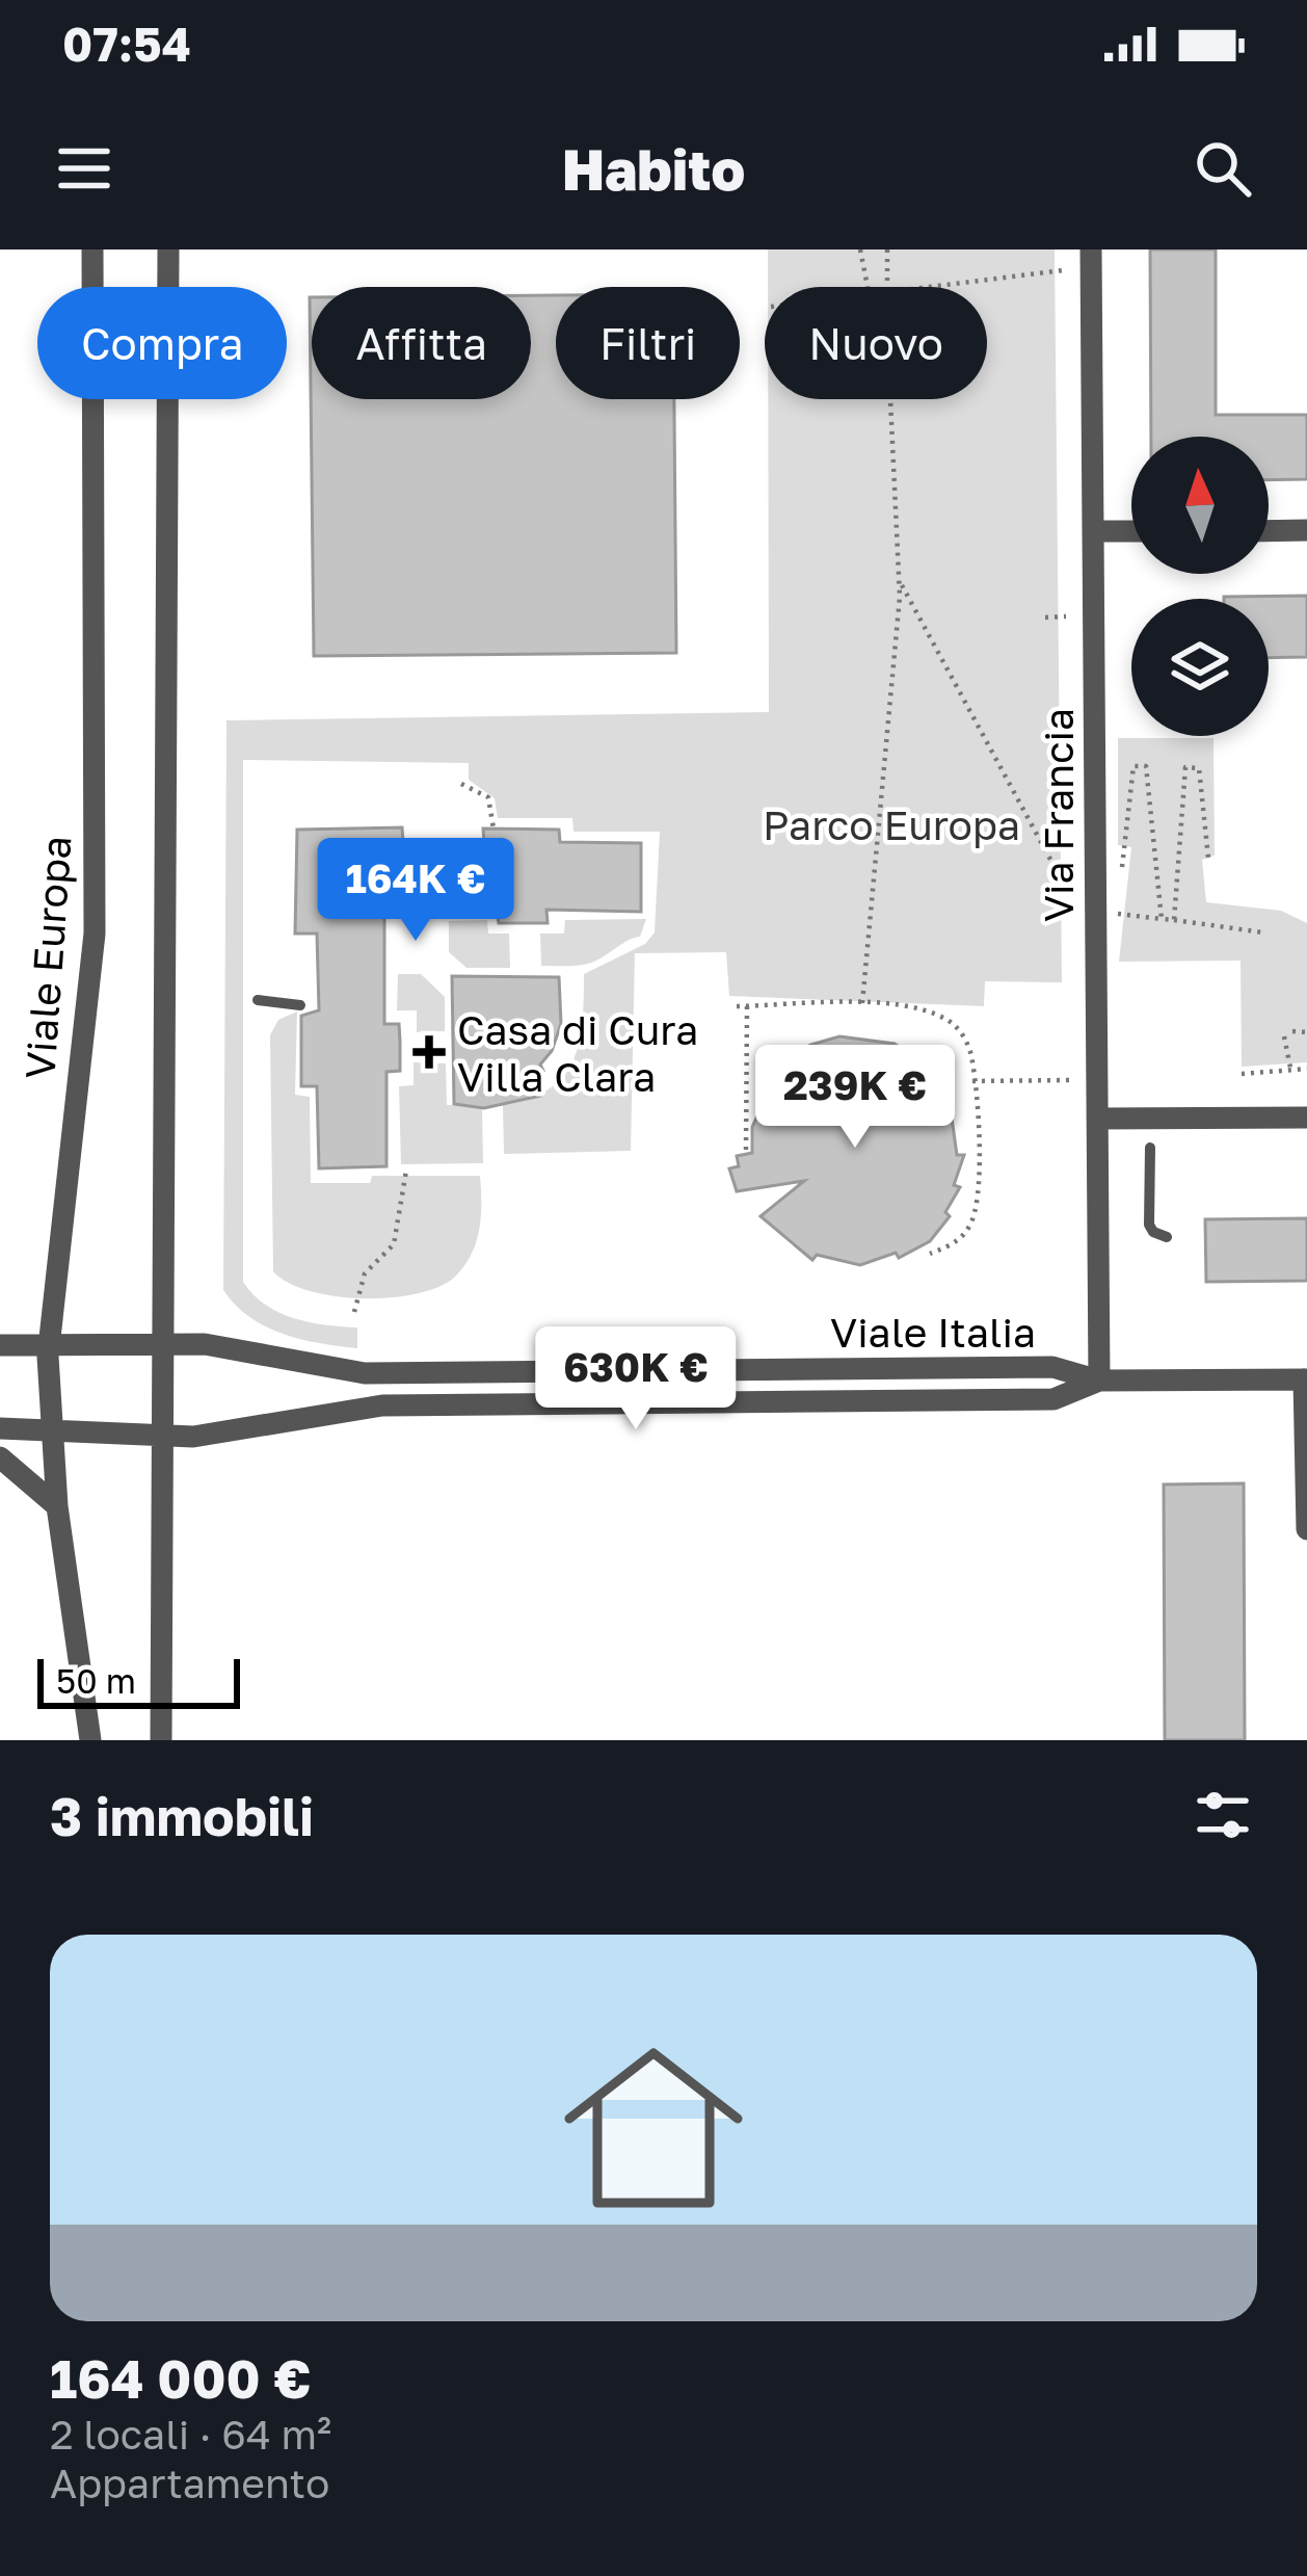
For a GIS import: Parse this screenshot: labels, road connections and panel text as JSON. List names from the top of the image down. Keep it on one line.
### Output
{"streets":{"street":["Via Francia","Viale Europa","Viale Italia"]},"crossings":[["Via Francia","Viale Italia"],["Viale Europa","Viale Italia"]],"parks":["Parco Europa"],"places":{"health":["Casa di Cura Villa Clara"]},"scale_bar":"50 m","north":"top","page":{"status":"07:54","header":"Habito","chip":["Compra","Affitta","Filtri","Nuovo"],"price":["164K €","239K €","630K €"],"scale":"50 m","heading":"3 immobili","list":[{"name":"164 000 €","note":"2 locali · 64 m² · Appartamento"}]}}
